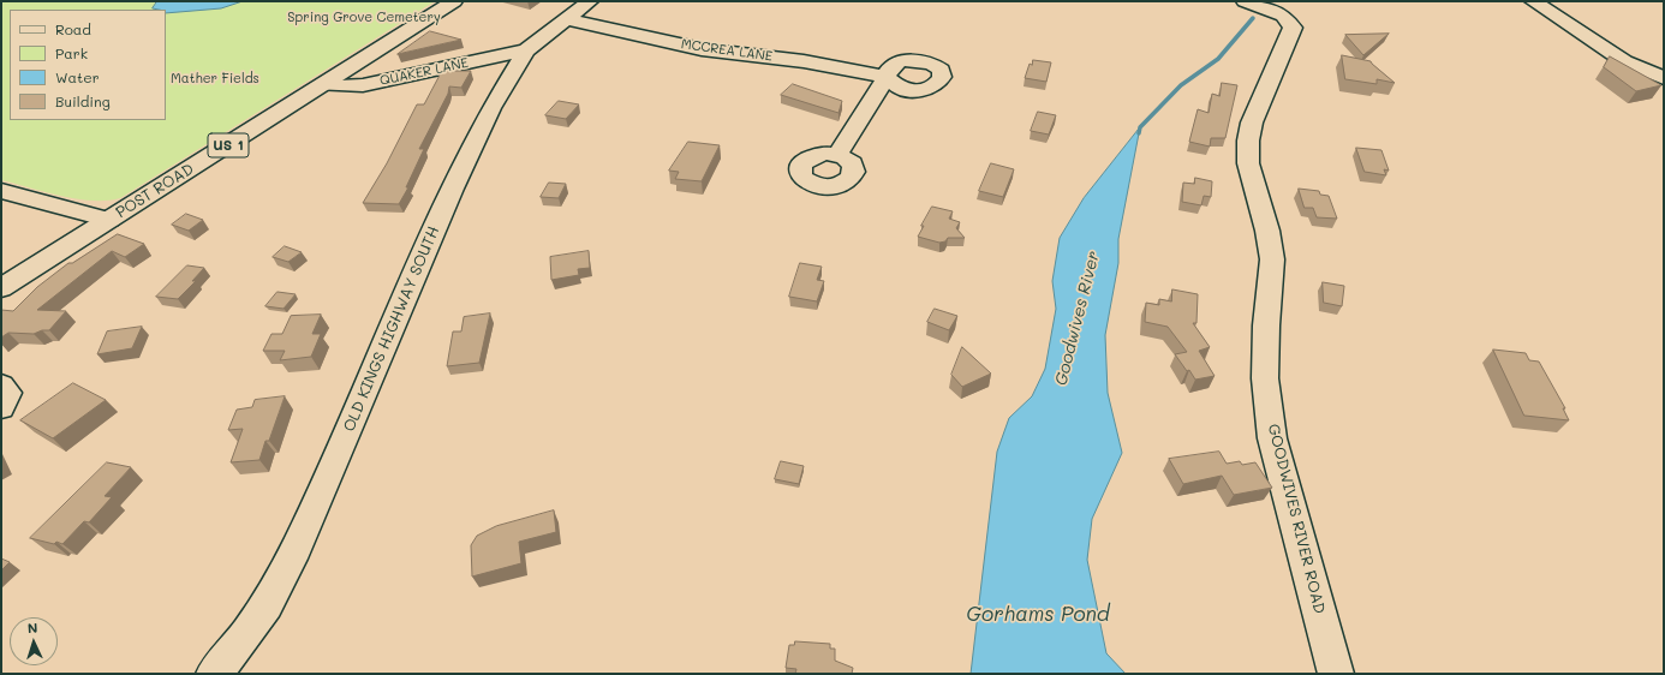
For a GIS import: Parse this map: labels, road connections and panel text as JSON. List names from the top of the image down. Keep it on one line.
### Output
{"streets":{"street":["MCCREA LANE","QUAKER LANE","US 1","POST ROAD","OLD KINGS HIGHWAY SOUTH","GOODWIVES RIVER ROAD"]},"crossings":[["MCCREA LANE","OLD KINGS HIGHWAY SOUTH"],["QUAKER LANE","POST ROAD"],["QUAKER LANE","OLD KINGS HIGHWAY SOUTH"]],"water":["Goodwives River","Gorhams Pond"],"parks":["Spring Grove Cemetery","Mather Fields"],"legend":["Road","Park","Water","Building"],"north":"top"}
